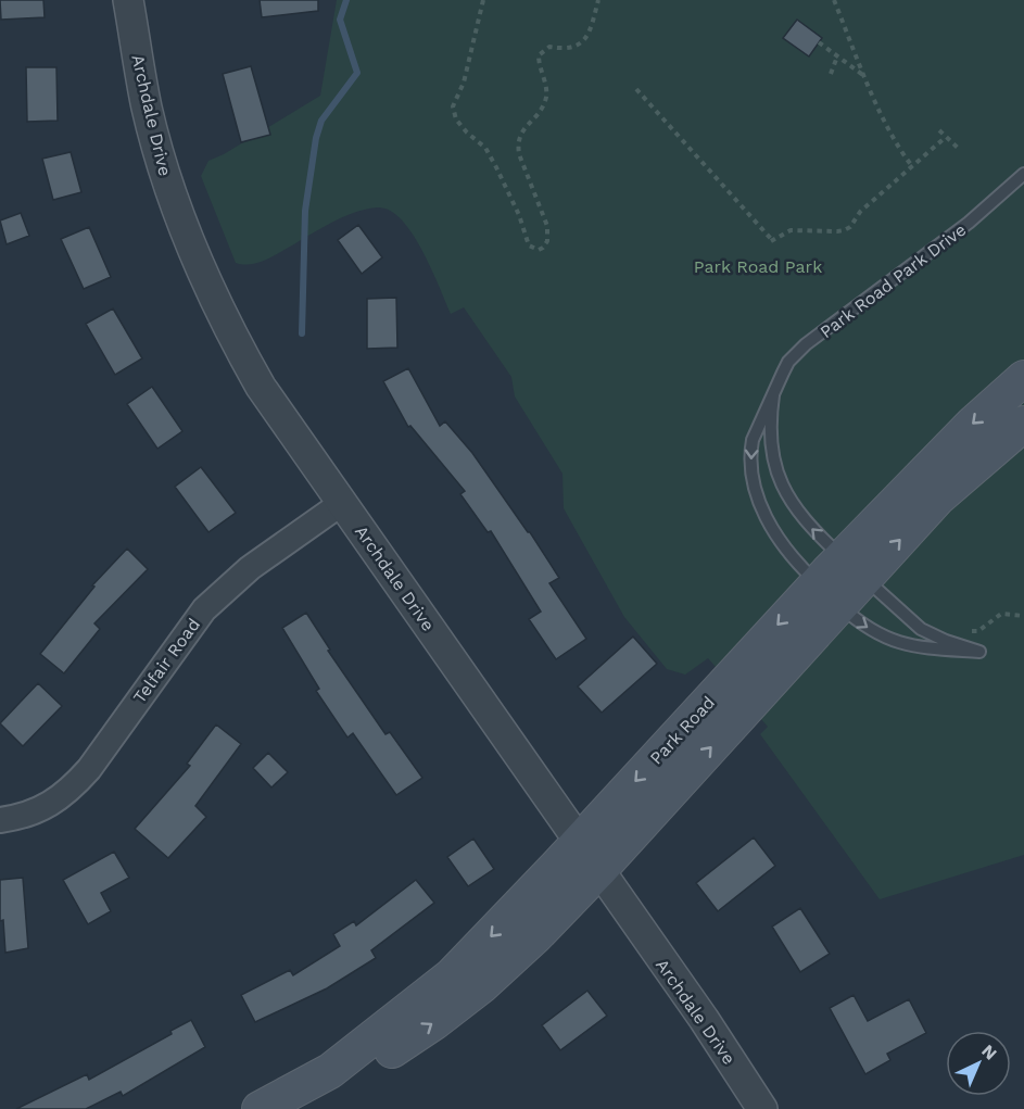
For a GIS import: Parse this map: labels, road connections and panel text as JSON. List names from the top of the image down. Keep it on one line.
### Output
{"streets":{"main road":["Park Road"],"street":["Archdale Drive","Telfair Road"],"lane":["Park Road Park Drive"]},"crossings":[["Archdale Drive","Telfair Road"],["Archdale Drive","Park Road"],["Park Road Park Drive","Park Road"]],"parks":["Park Road Park"],"north":"top right"}
